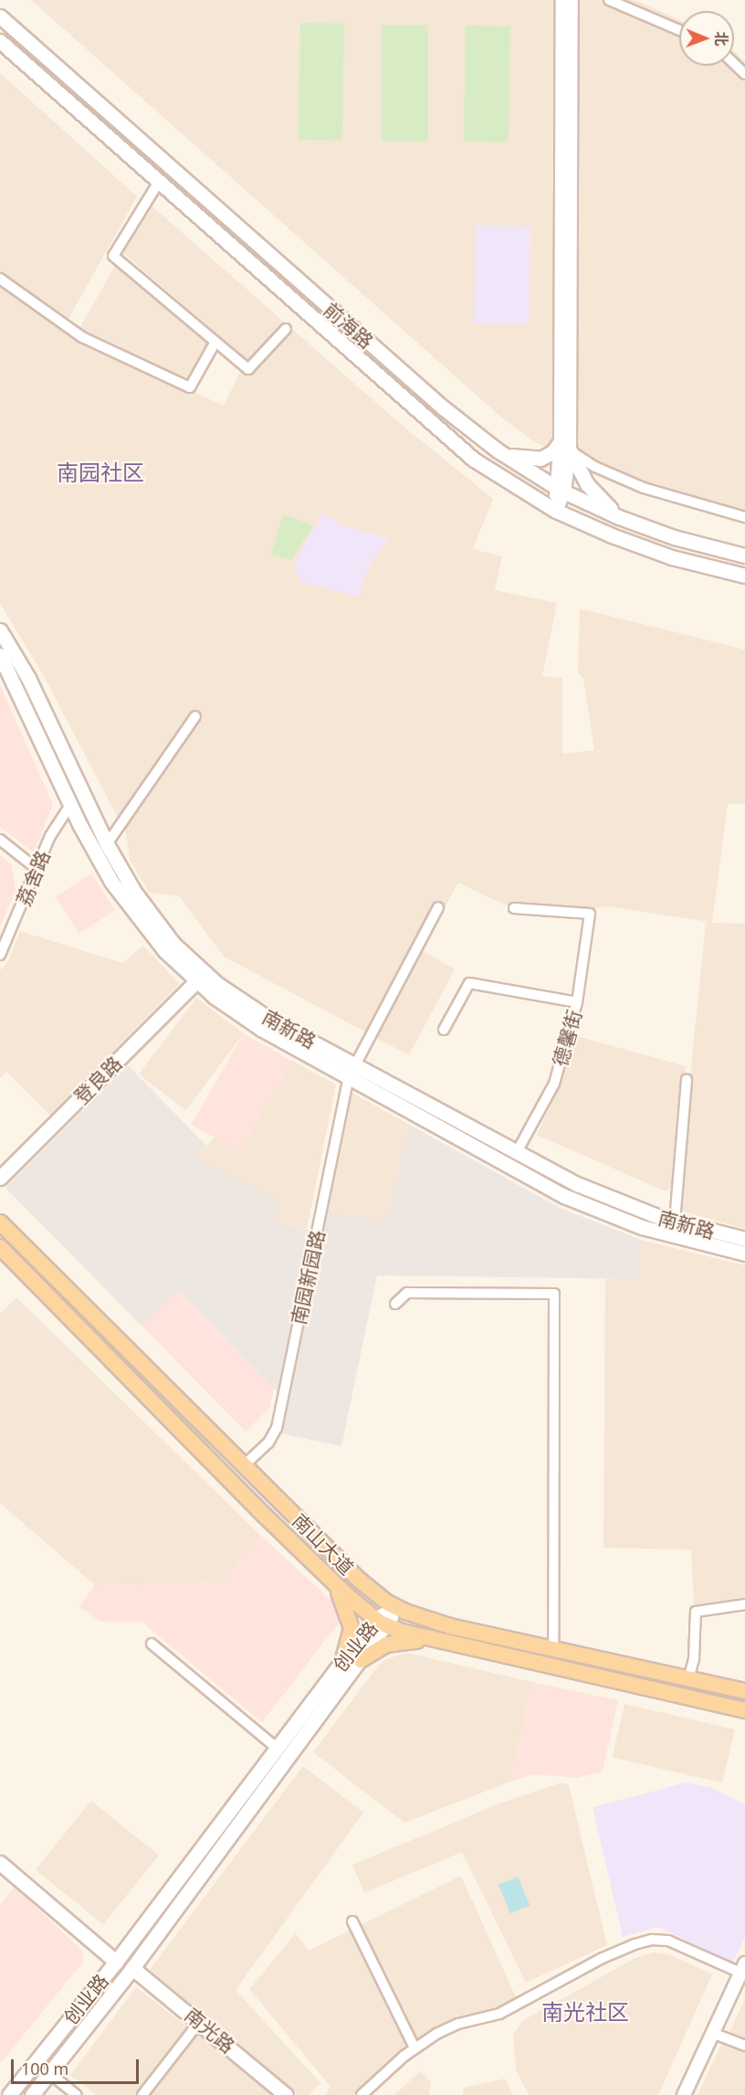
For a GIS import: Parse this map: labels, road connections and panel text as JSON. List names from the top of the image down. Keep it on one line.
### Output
{"streets":{"main road":["前海路","南新路","登良路","南山大道","创业路","南光路"],"street":["荔舍路","德馨街","南园新园路"]},"crossings":[["荔舍路","南新路"],["南新路","德馨街"],["南新路","登良路"],["南新路","南园新园路"],["南园新园路","南山大道"],["南山大道","创业路"],["创业路","南光路"]],"districts":["南园社区","南光社区"],"scale_bar":"100 m","north":"right"}
